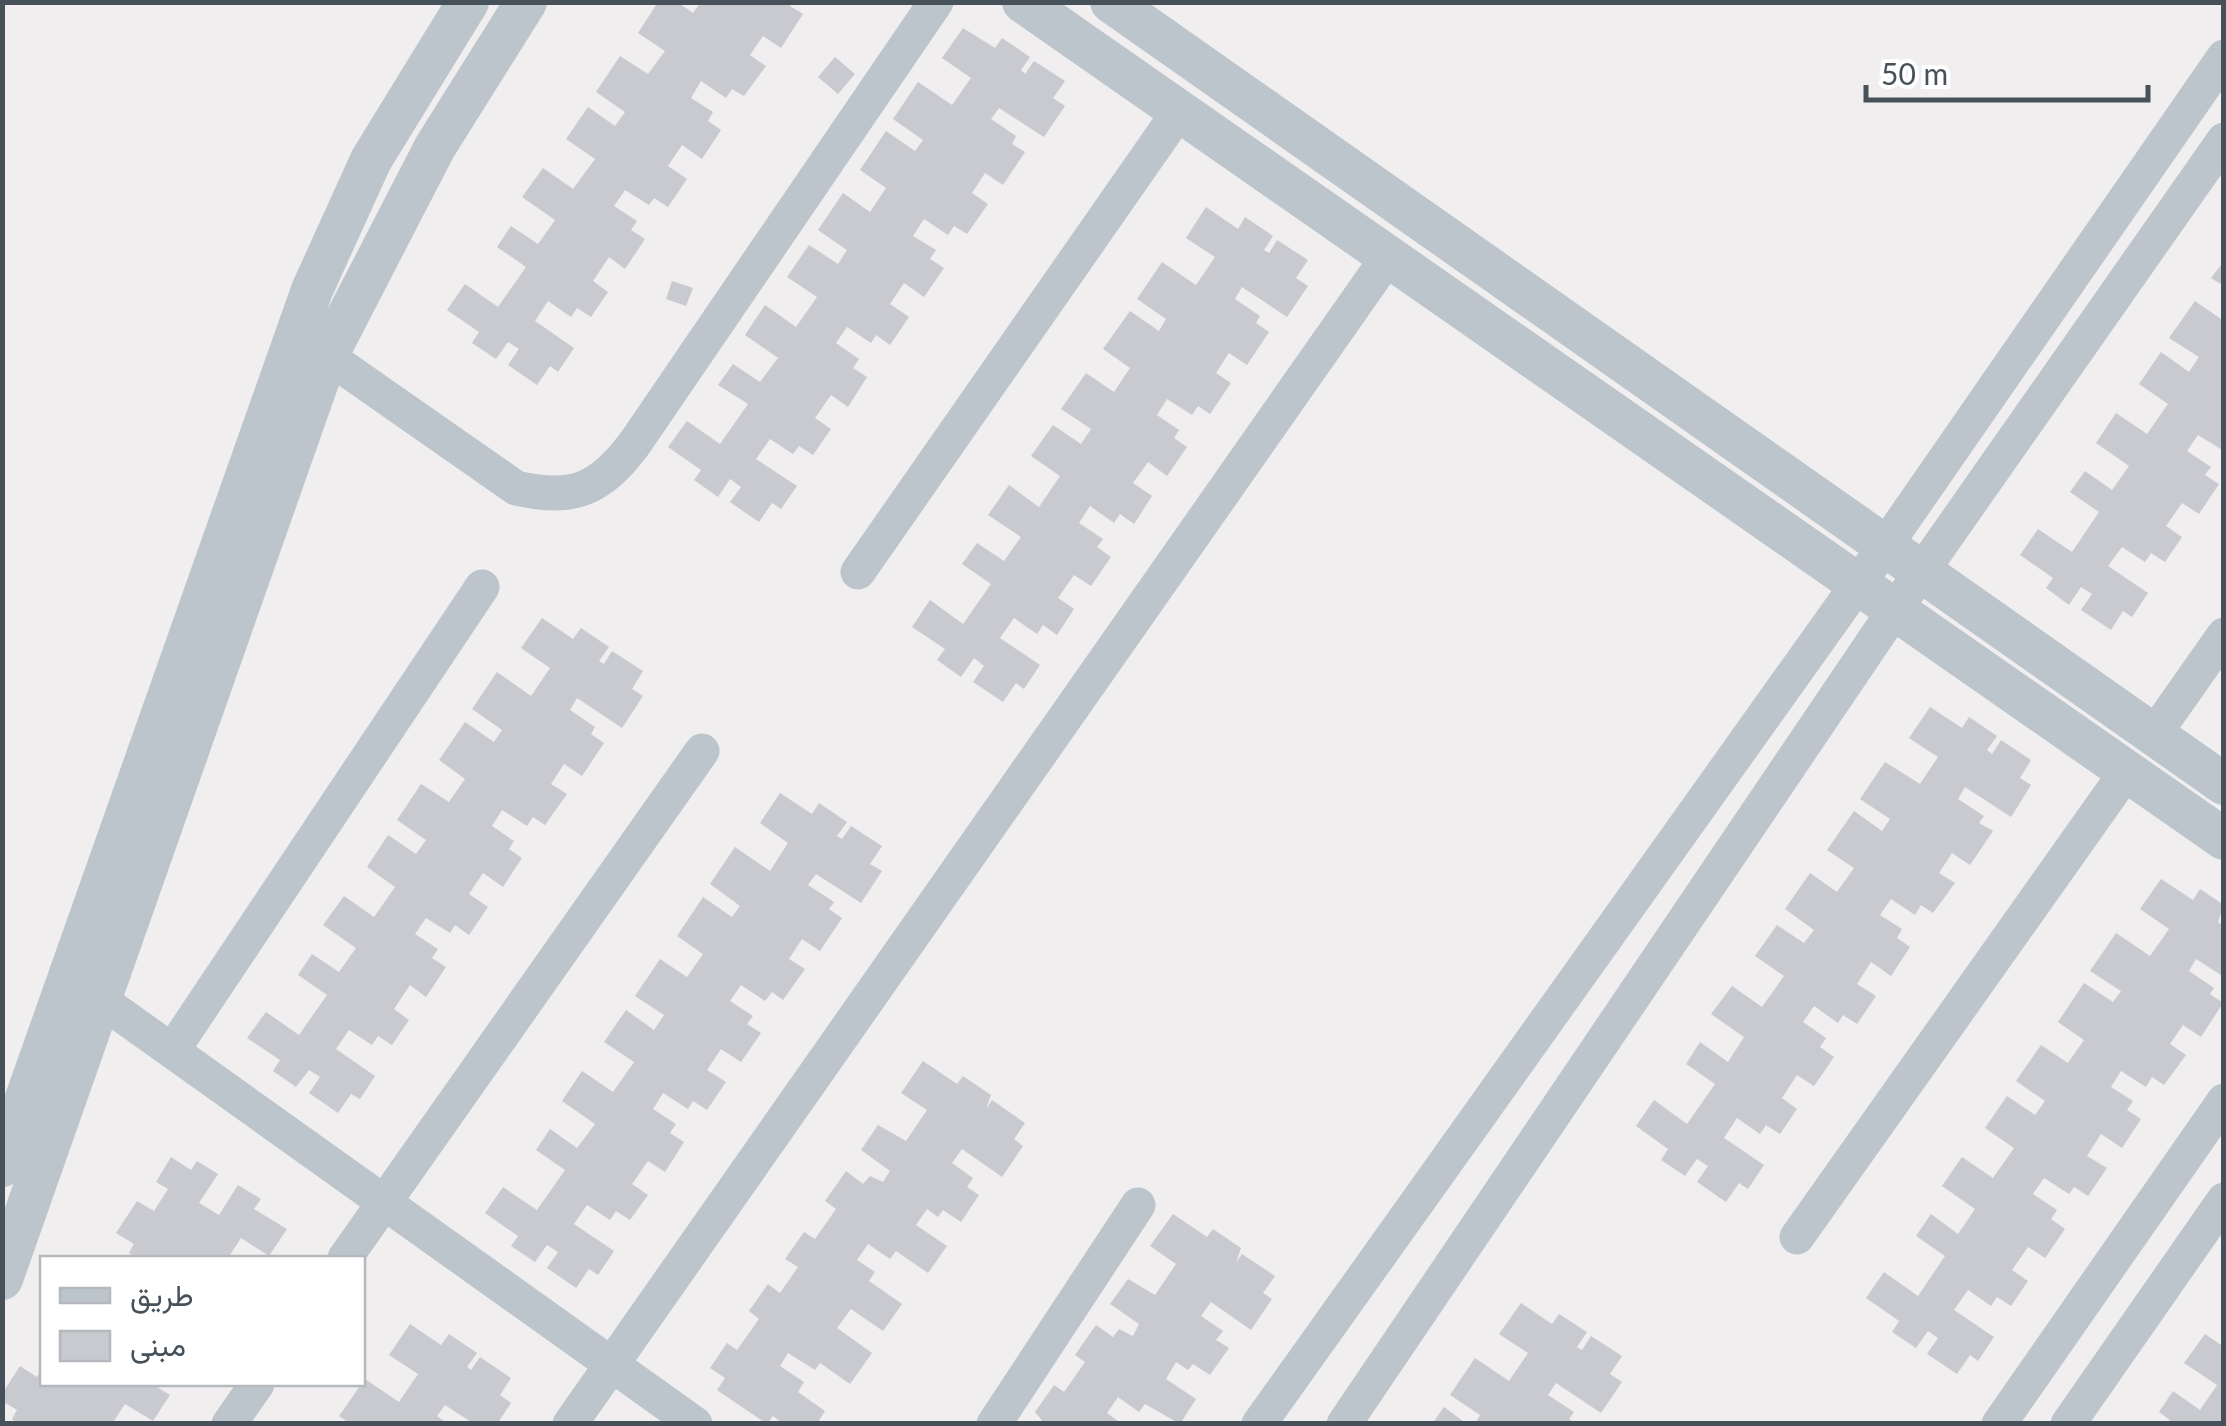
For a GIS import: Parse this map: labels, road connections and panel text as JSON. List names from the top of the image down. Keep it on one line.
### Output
{"legend":["طريق","مبنى"],"scale_bar":"50 m"}
